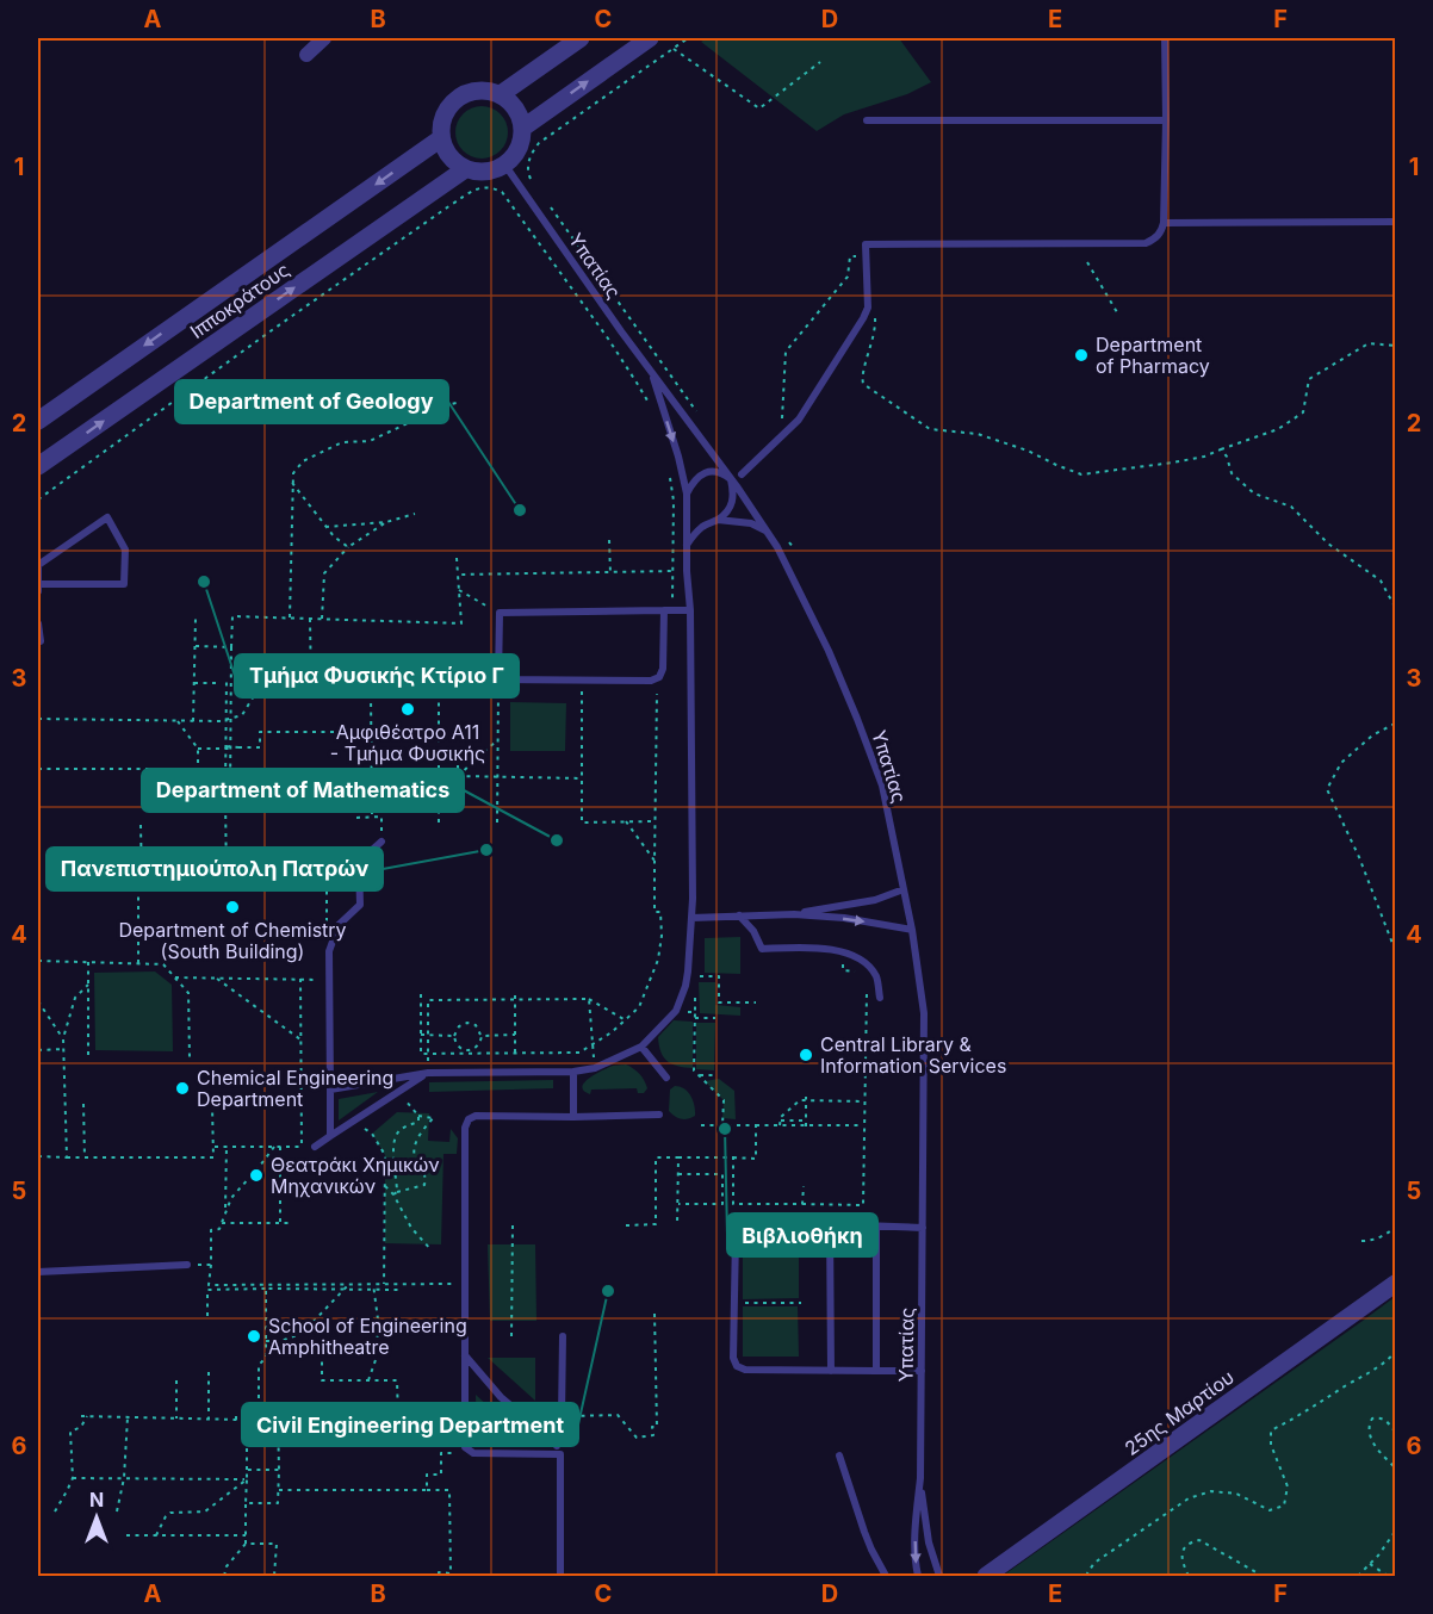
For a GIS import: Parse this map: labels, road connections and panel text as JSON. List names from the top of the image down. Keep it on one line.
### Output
{"streets":{"street":["Ιπποκράτους","25ης Μαρτίου"],"lane":["Υπατίας"]},"crossings":[["Υπατίας","Ιπποκράτους"]],"places":["Department of Pharmacy","Department of Geology","Τμήμα Φυσικής Κτίριο Γ","Αμφιθέατρο Α11 - Τμήμα Φυσικής","Department of Mathematics","Πανεπιστημιούπολη Πατρών","Department of Chemistry (South Building)","Central Library & Information Services","Chemical Engineering Department","Βιβλιοθήκη","Θεατράκι Χημικών Μηχανικών","Civil Engineering Department","School of Engineering Amphitheatre"],"north":"top","grid":{"columns":["A","B","C","D","E","F"],"rows":["1","2","3","4","5","6"]}}
